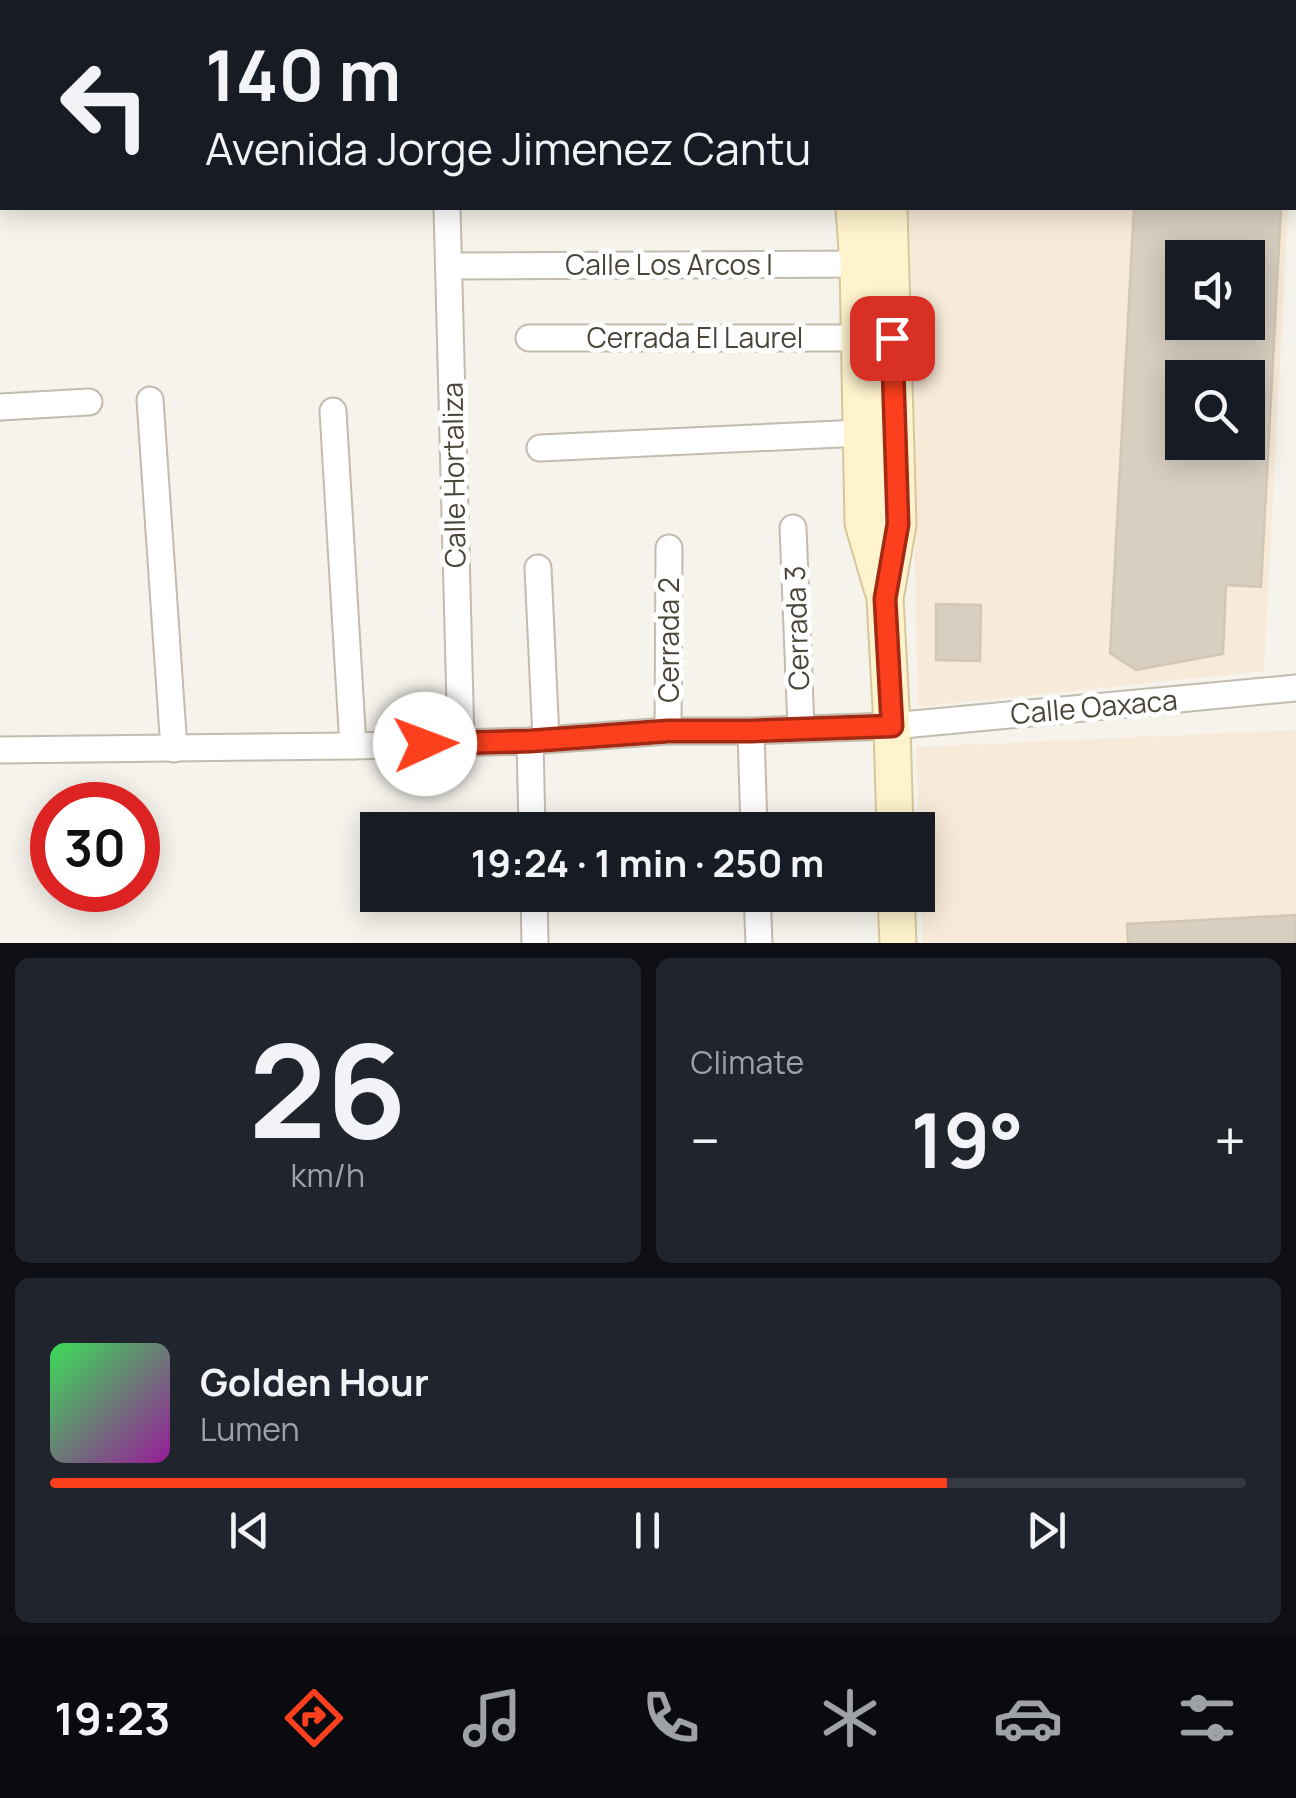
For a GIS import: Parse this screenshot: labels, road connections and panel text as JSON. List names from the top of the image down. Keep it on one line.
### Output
{"streets":{"street":["Calle Los Arcos I","Cerrada El Laurel","Calle Hortaliza","Cerrada 3","Cerrada 2","Calle Oaxaca"]},"crossings":[["Calle Los Arcos I","Calle Hortaliza"],["Calle Hortaliza","Calle Oaxaca"],["Cerrada 3","Calle Oaxaca"],["Cerrada 2","Calle Oaxaca"]],"page":{"turn":["140 m","Avenida Jorge Jimenez Cantu"],"limit":"30","trip":"19:24 · 1 min · 250 m","tile":[["26","km/h"],"Climate"],"heat":["−","19°","+"],"song":["Golden Hour","Lumen"],"tabs":"19:23"}}
